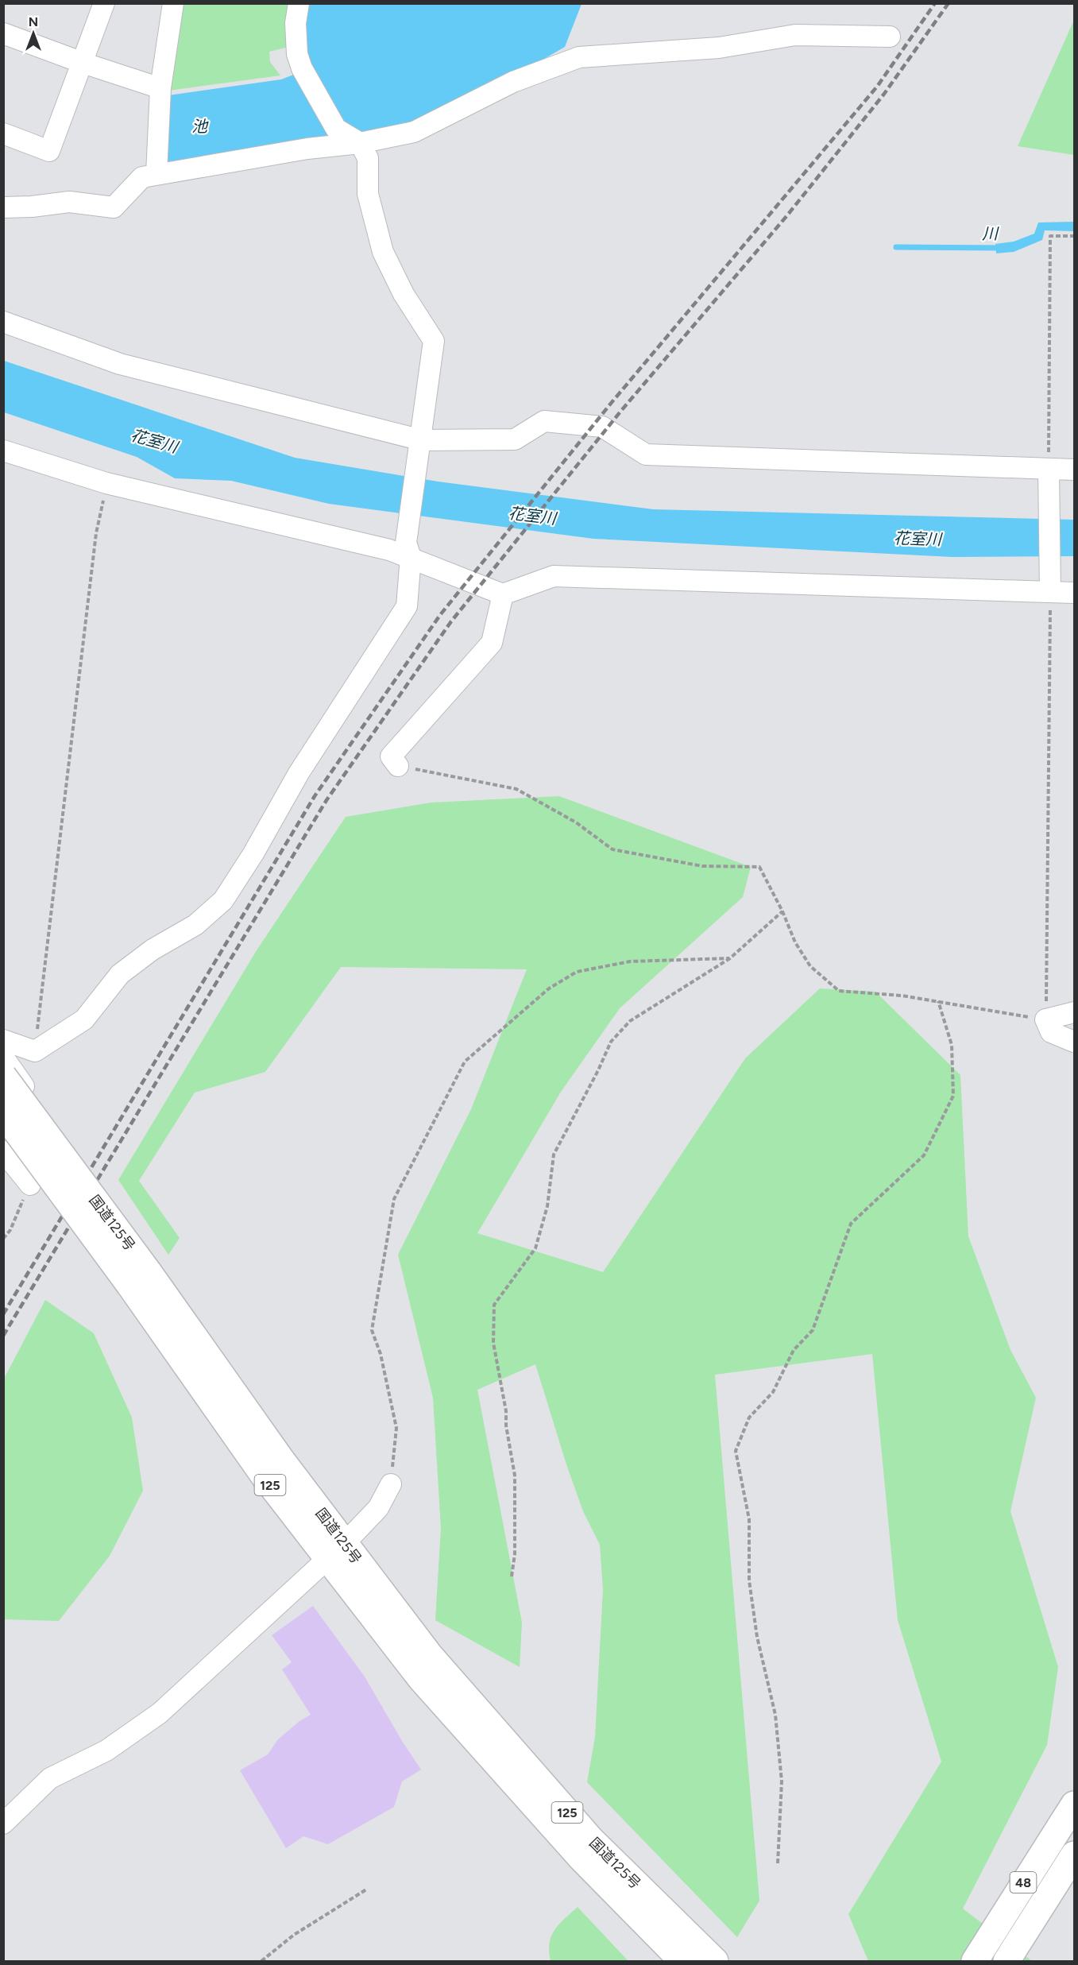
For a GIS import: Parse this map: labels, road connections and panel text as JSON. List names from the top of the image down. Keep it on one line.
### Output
{"streets":{"main road":["国道125号","125","48"]},"water":["池","川","花室川"],"north":"top"}
